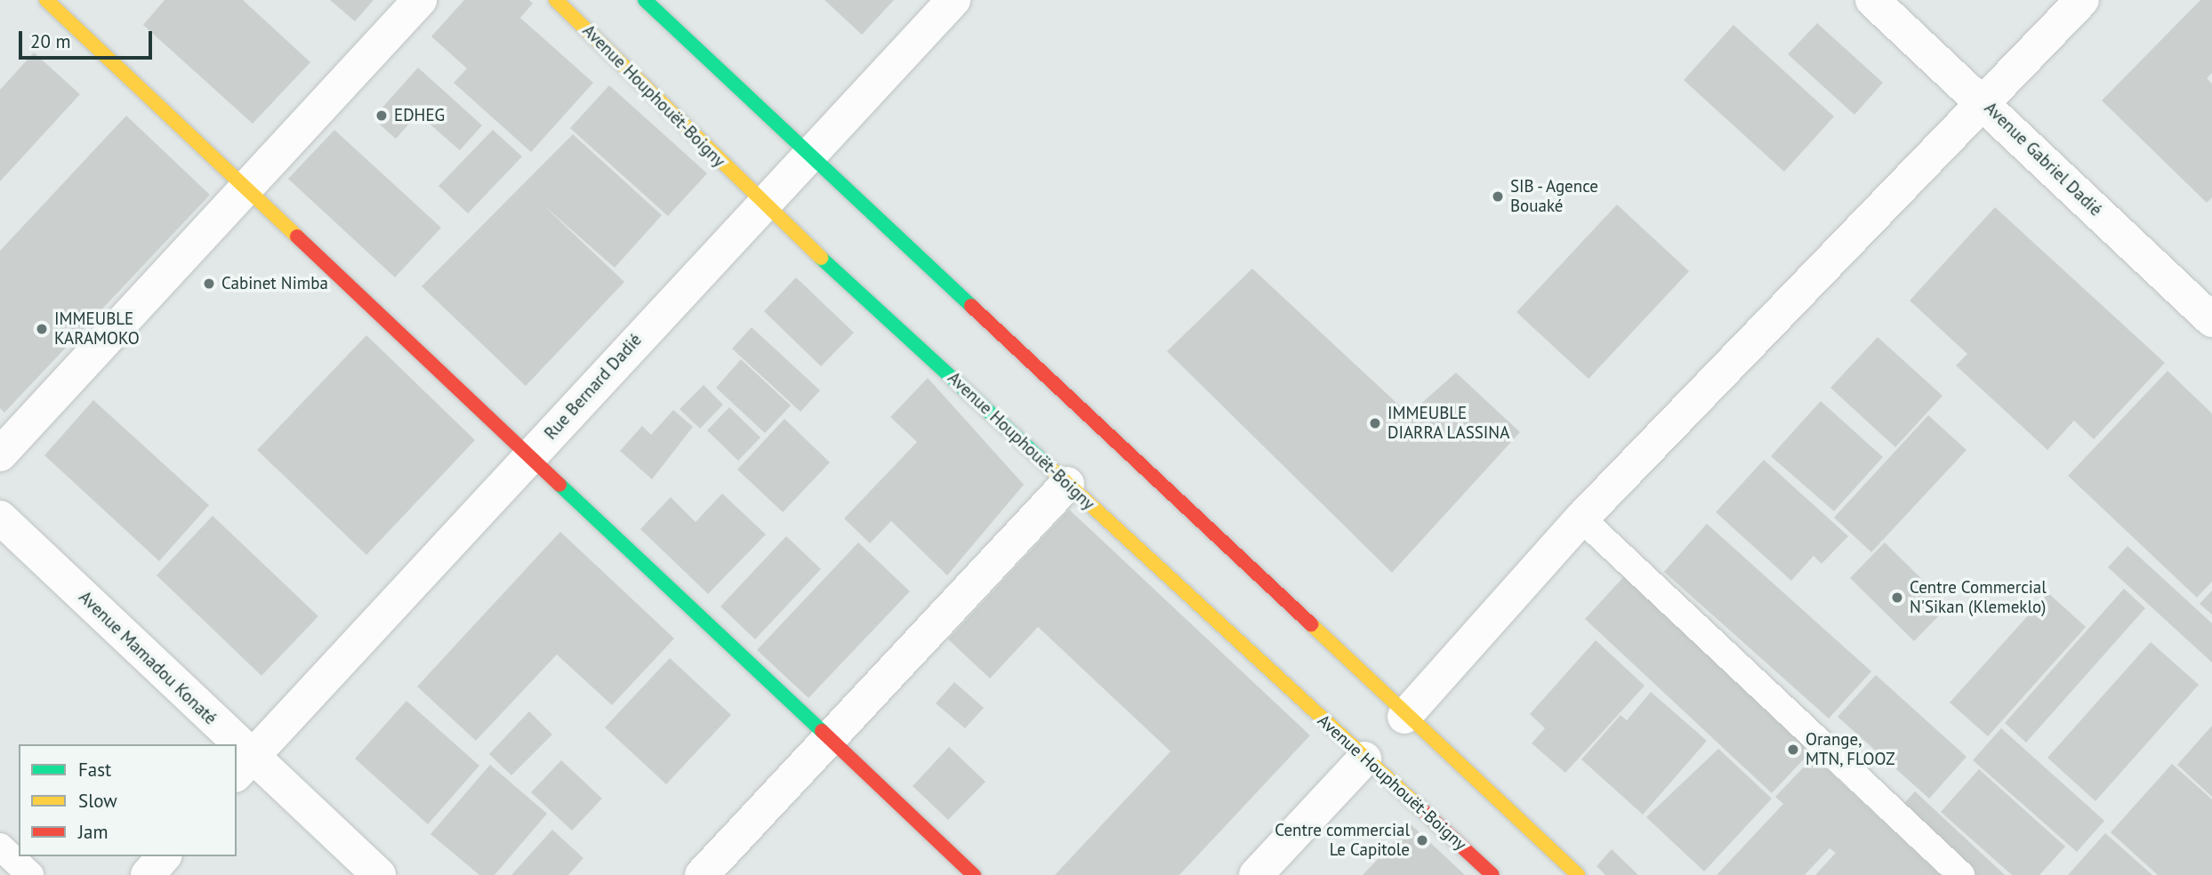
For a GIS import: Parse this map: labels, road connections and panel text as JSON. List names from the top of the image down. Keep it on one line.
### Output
{"streets":{"main road":["Avenue Houphouët-Boigny"],"street":["Avenue Gabriel Dadié","Rue Bernard Dadié","Avenue Mamadou Konaté"]},"crossings":[["Avenue Houphouët-Boigny","Rue Bernard Dadié"],["Rue Bernard Dadié","Avenue Mamadou Konaté"]],"places":["EDHEG","SIB - Agence Bouaké","Cabinet Nimba","IMMEUBLE KARAMOKO","IMMEUBLE DIARRA LASSINA","Centre Commercial N'Sikan (Klemeklo)","Orange, MTN, FLOOZ","Centre commercial Le Capitole"],"legend":["Fast","Slow","Jam"],"scale_bar":"20 m"}
